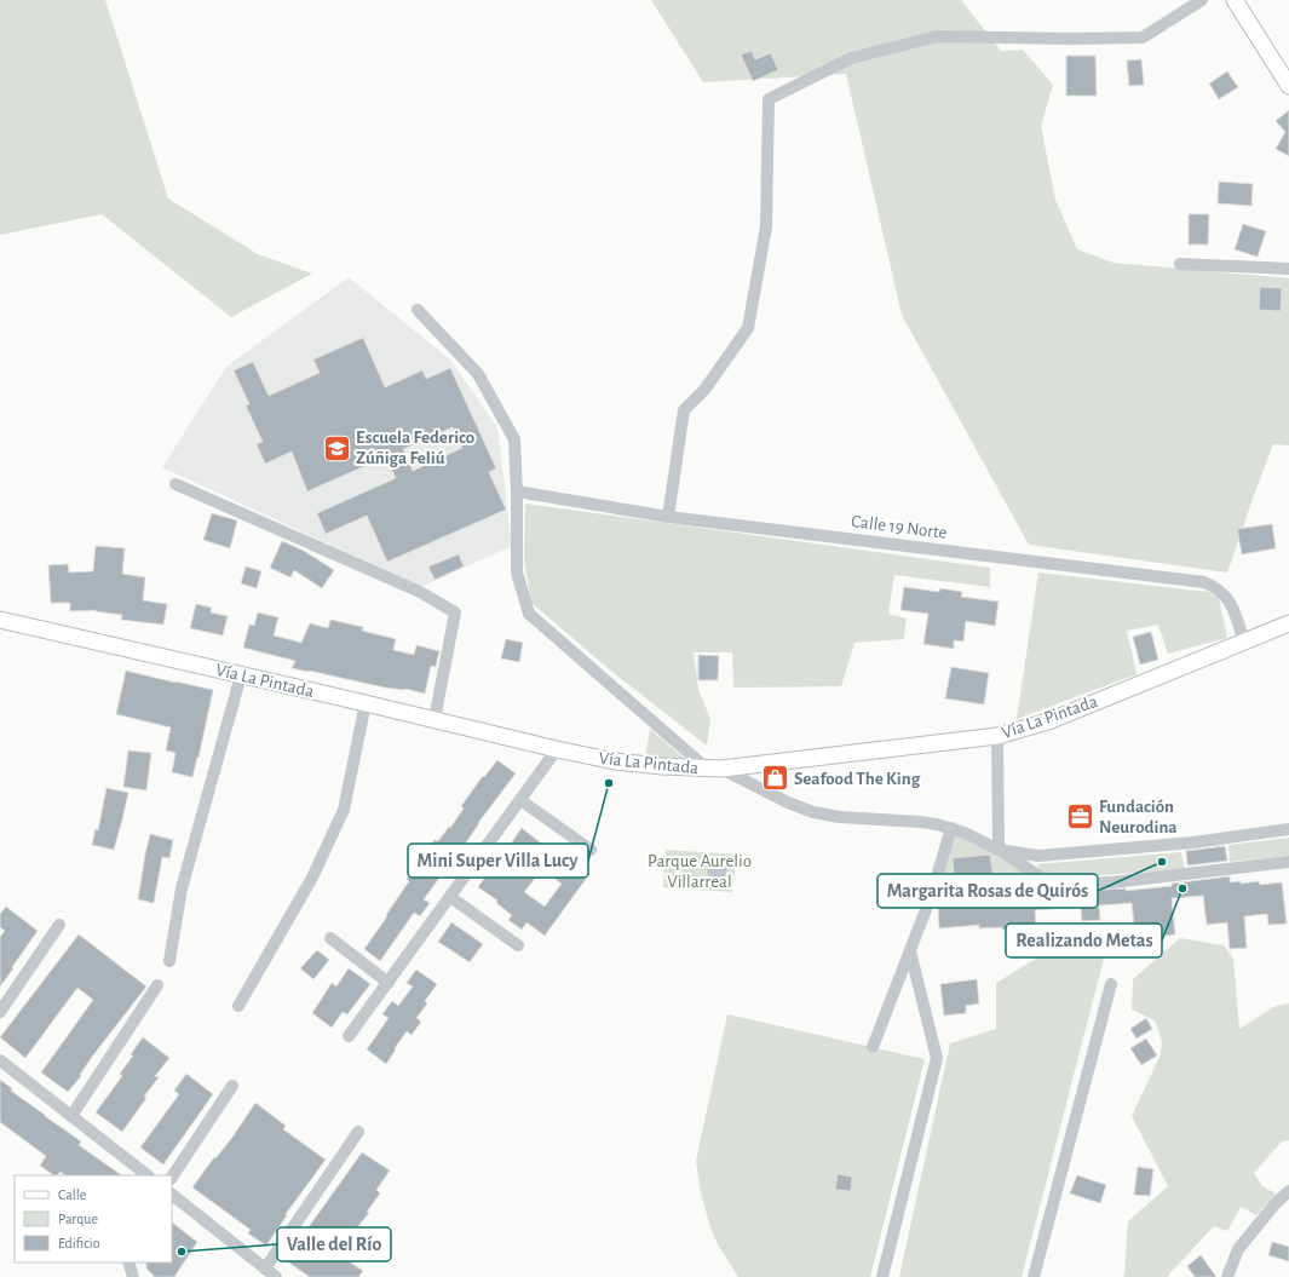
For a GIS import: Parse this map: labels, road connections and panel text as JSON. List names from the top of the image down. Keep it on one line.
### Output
{"streets":{"main road":["Vía La Pintada"],"street":["Calle 19 Norte"]},"crossings":[["Calle 19 Norte","Vía La Pintada"]],"parks":["Parque Aurelio Villarreal"],"places":{"school or university":["Escuela Federico Zúñiga Feliú"],"shop":["Seafood The King"],"other":["Mini Super Villa Lucy","Margarita Rosas de Quirós","Realizando Metas","Valle del Río"],"office":["Fundación Neurodina"]},"legend":["Calle","Parque","Edificio"]}
